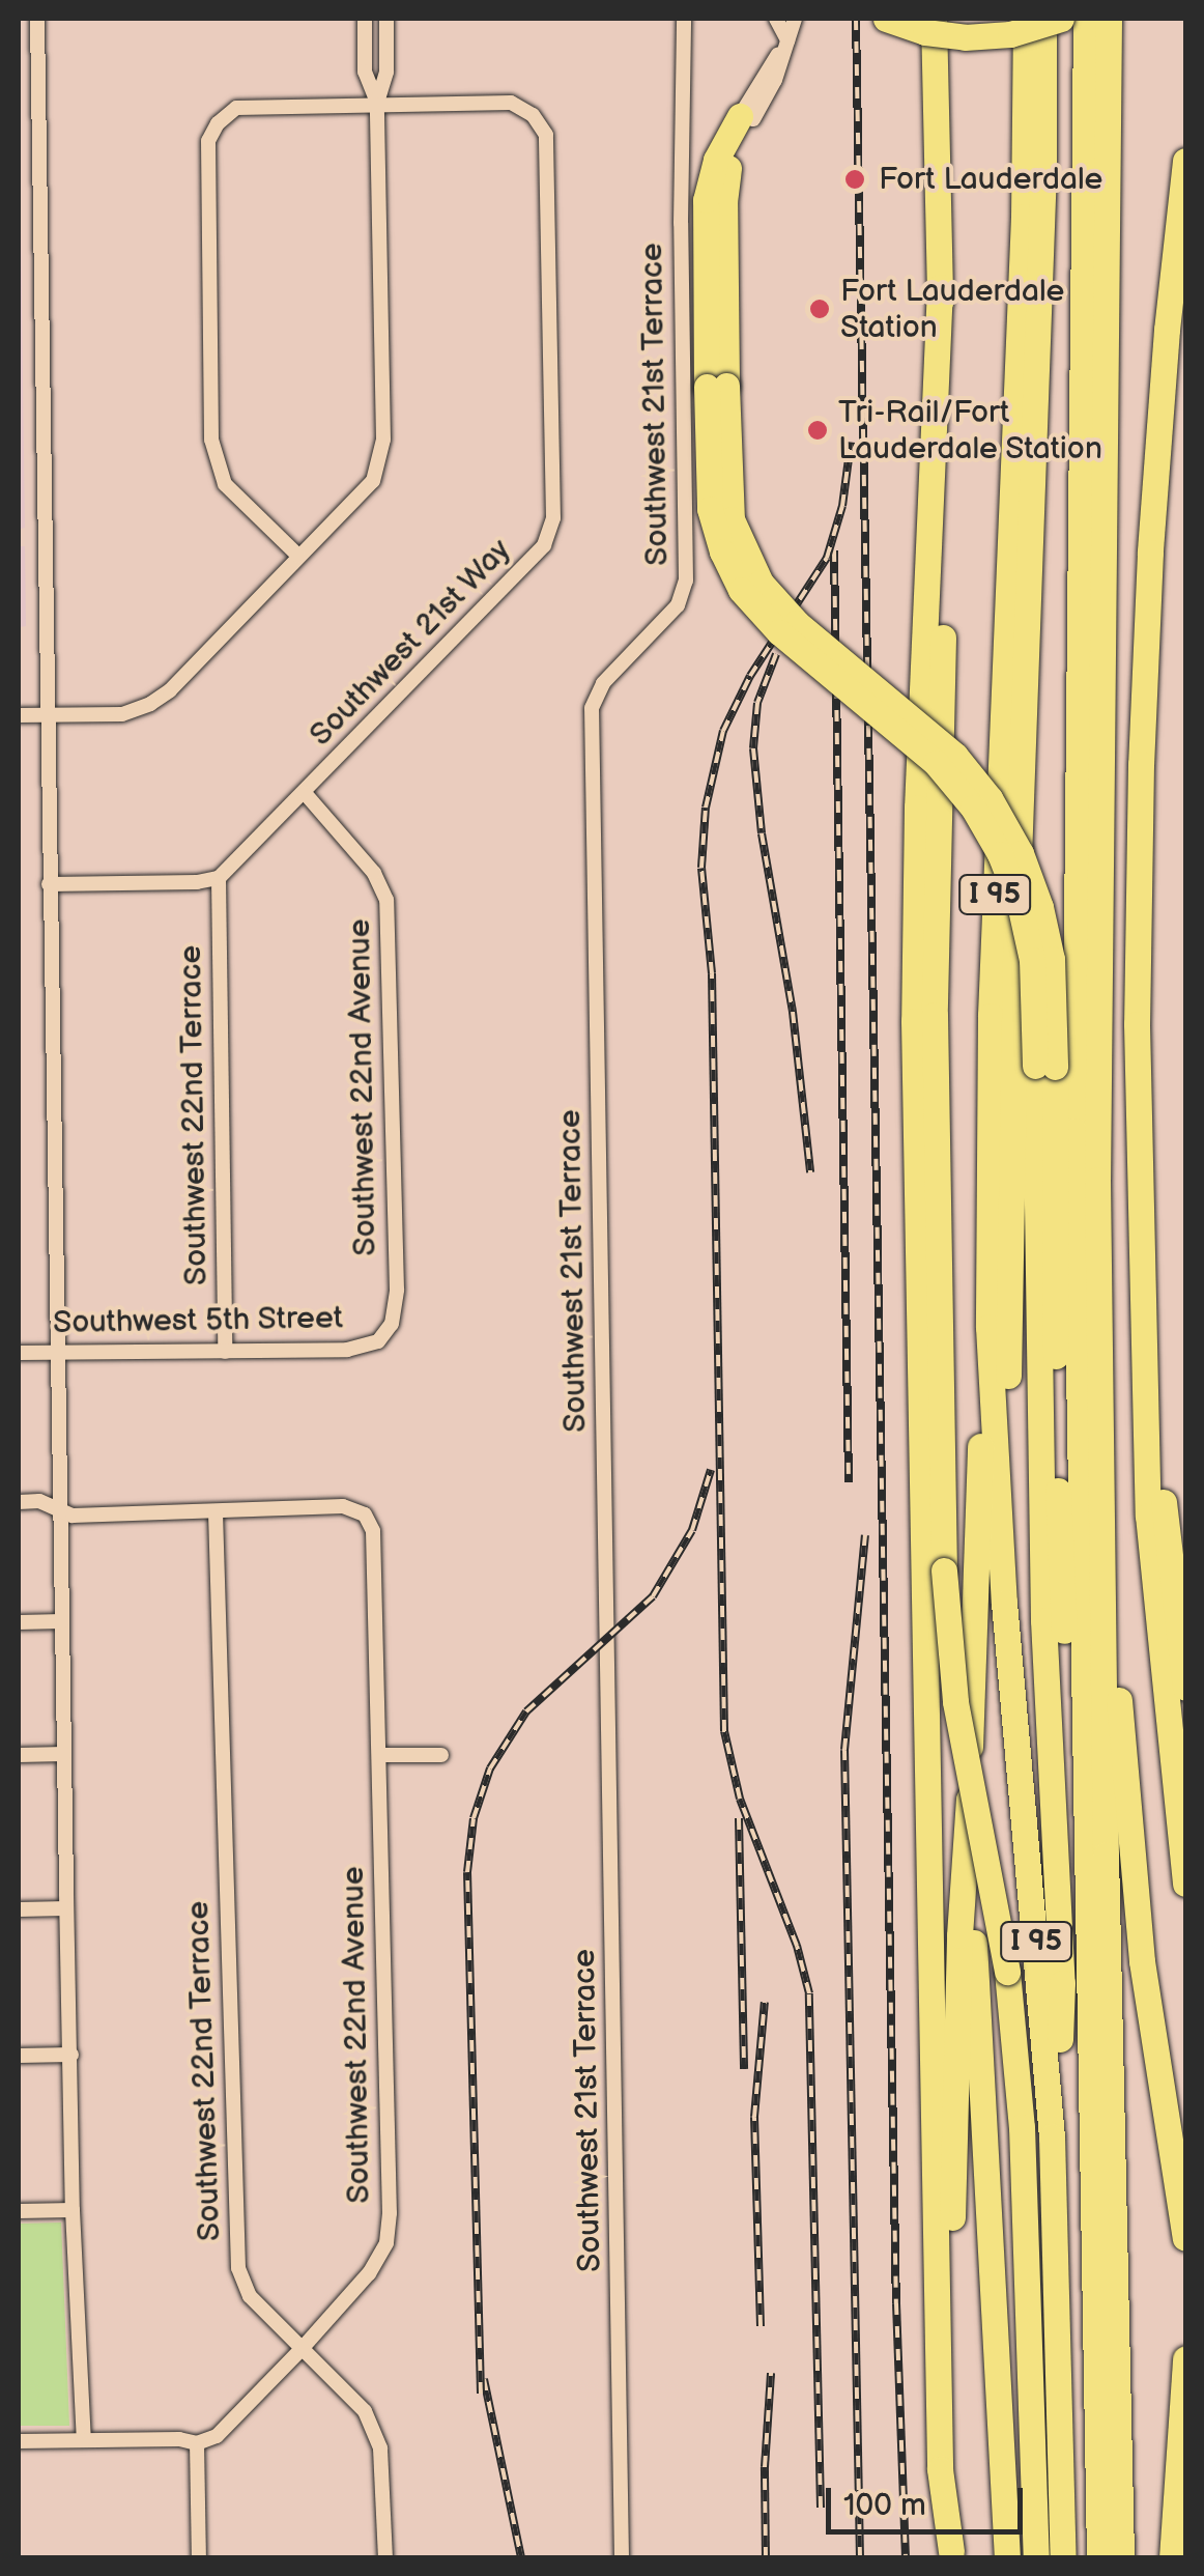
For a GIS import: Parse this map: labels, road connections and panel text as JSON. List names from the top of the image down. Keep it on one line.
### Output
{"streets":{"highway":["I 95"],"street":["Southwest 21st Terrace","Southwest 21st Way","Southwest 22nd Avenue","Southwest 22nd Terrace","Southwest 5th Street"]},"crossings":[["Southwest 21st Way","Southwest 22nd Avenue"],["Southwest 21st Way","Southwest 22nd Terrace"],["Southwest 22nd Avenue","Southwest 22nd Terrace"],["Southwest 22nd Avenue","Southwest 5th Street"],["Southwest 22nd Terrace","Southwest 5th Street"]],"places":["Fort Lauderdale","Fort Lauderdale Station","Tri-Rail/Fort Lauderdale Station"],"scale_bar":"100 m"}
